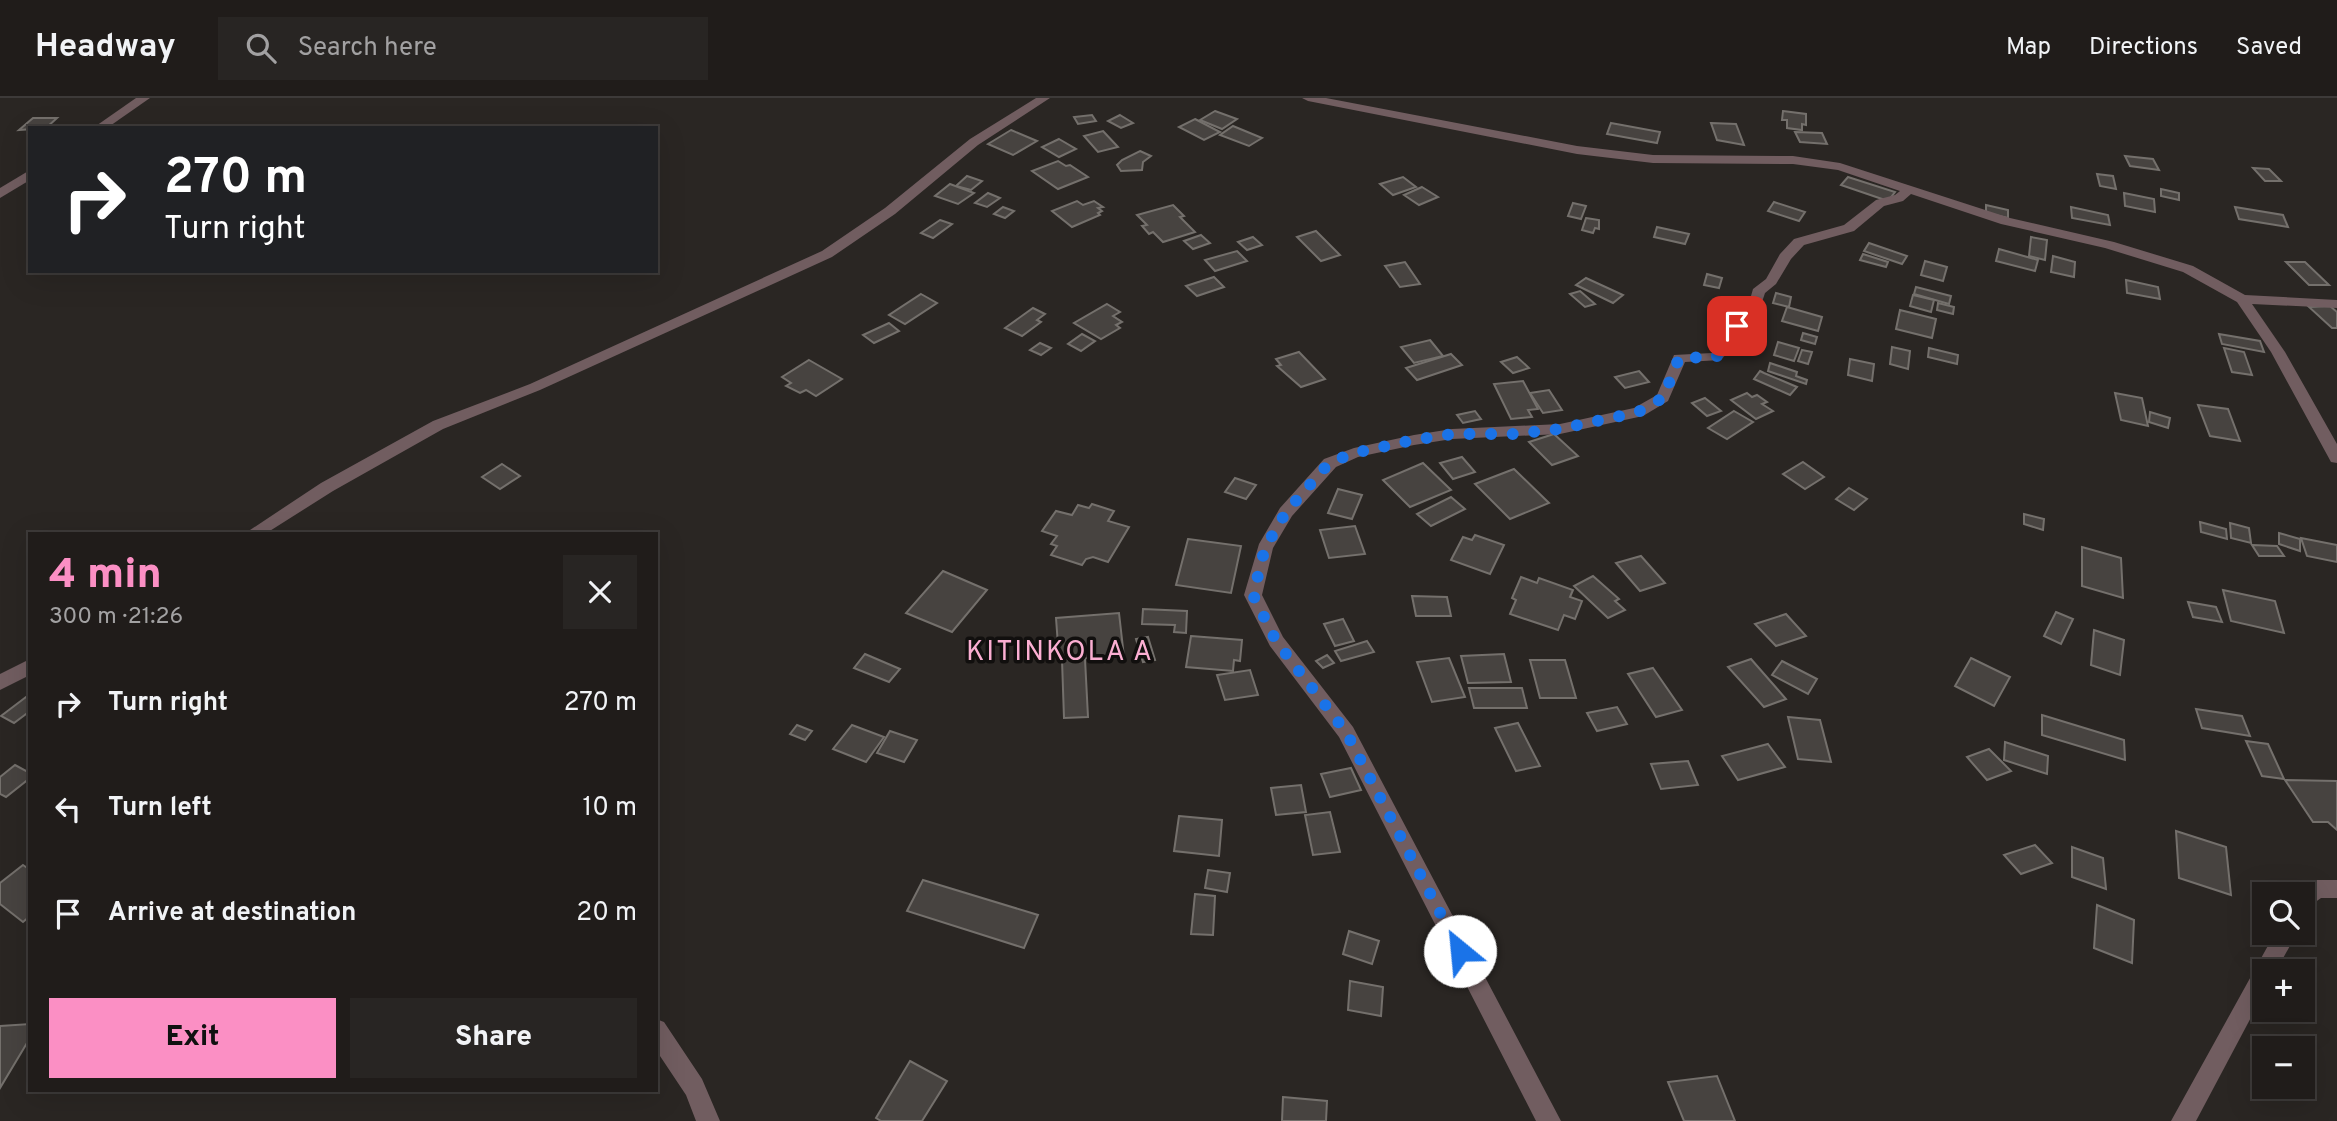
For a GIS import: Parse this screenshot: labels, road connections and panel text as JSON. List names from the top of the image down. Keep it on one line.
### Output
{"districts":["KITINKOLA A"],"page":{"header":"Headway","search":"Search here","nav":["Map","Directions","Saved"],"turn":["270 m","Turn right"],"heading":["4 min","300 m · 21:26"],"list":[{"name":"Turn right","value":"270 m"},{"name":"Turn left","value":"10 m"},{"name":"Arrive at destination","value":"20 m"}],"map_buttons":["+","−"],"buttons":["Exit","Share"]}}
